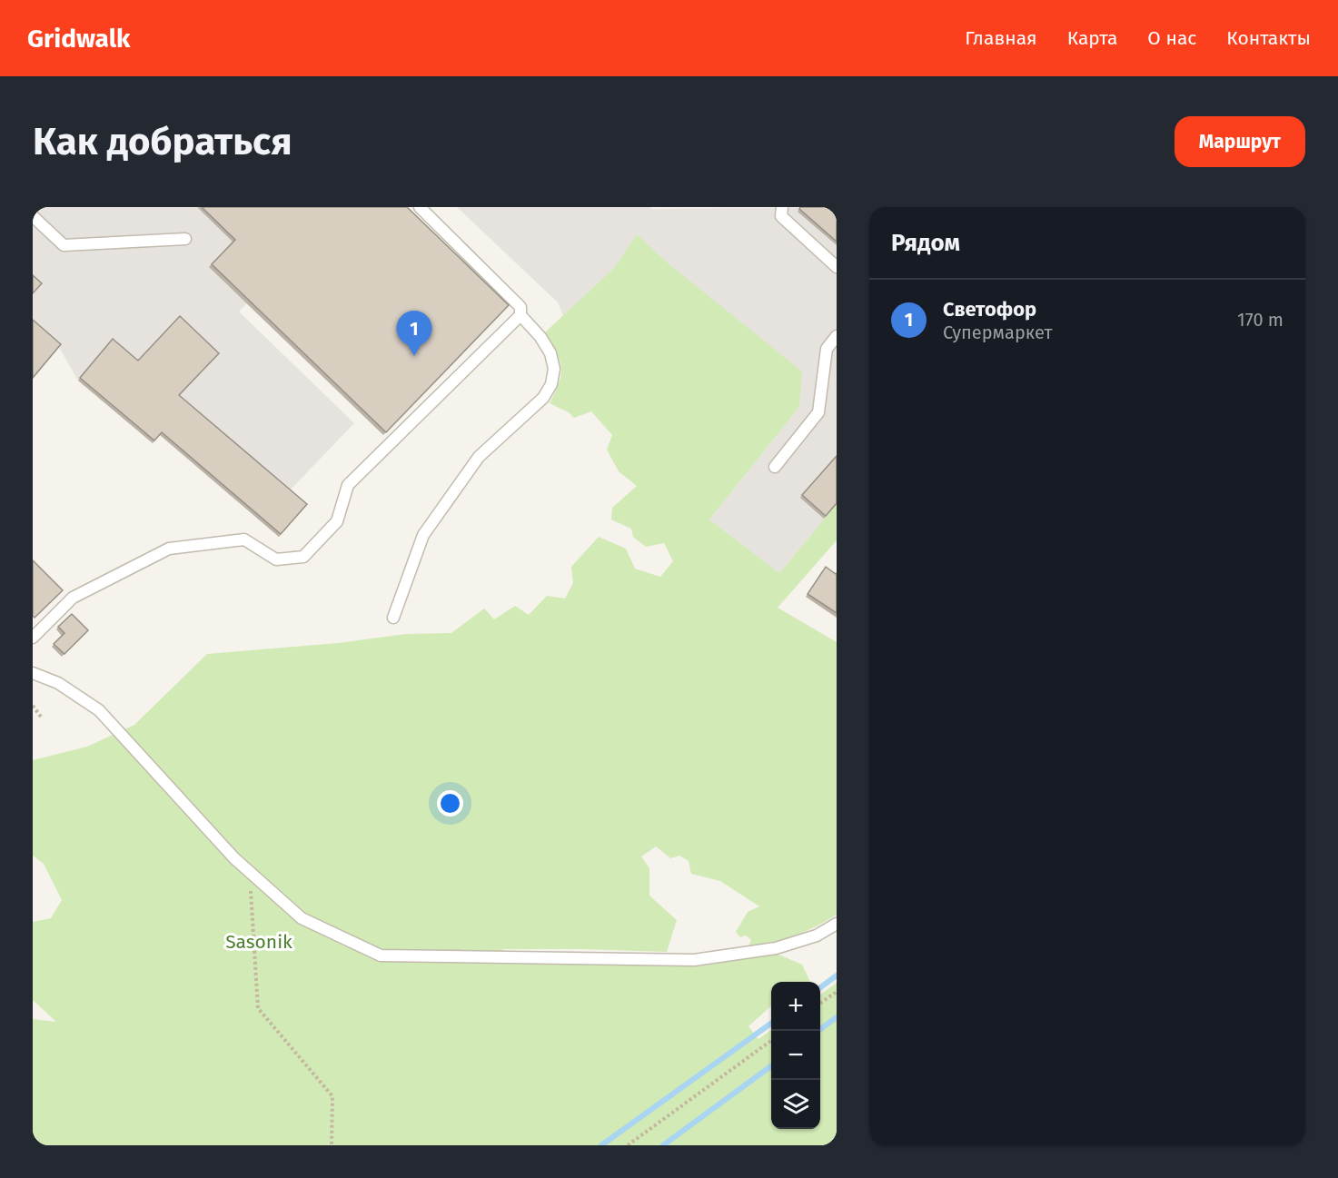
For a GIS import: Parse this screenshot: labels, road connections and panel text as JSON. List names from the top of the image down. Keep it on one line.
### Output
{"parks":["Sasonik"],"page":{"header":"Gridwalk","nav":["Главная","Карта","О нас","Контакты"],"buttons":"Маршрут","title":"Как добраться","heading":"Рядом","list":[{"mark":"1","name":"Светофор","note":"Супермаркет","value":"170 m"}],"pins":"1","map_buttons":["+","−"]}}
